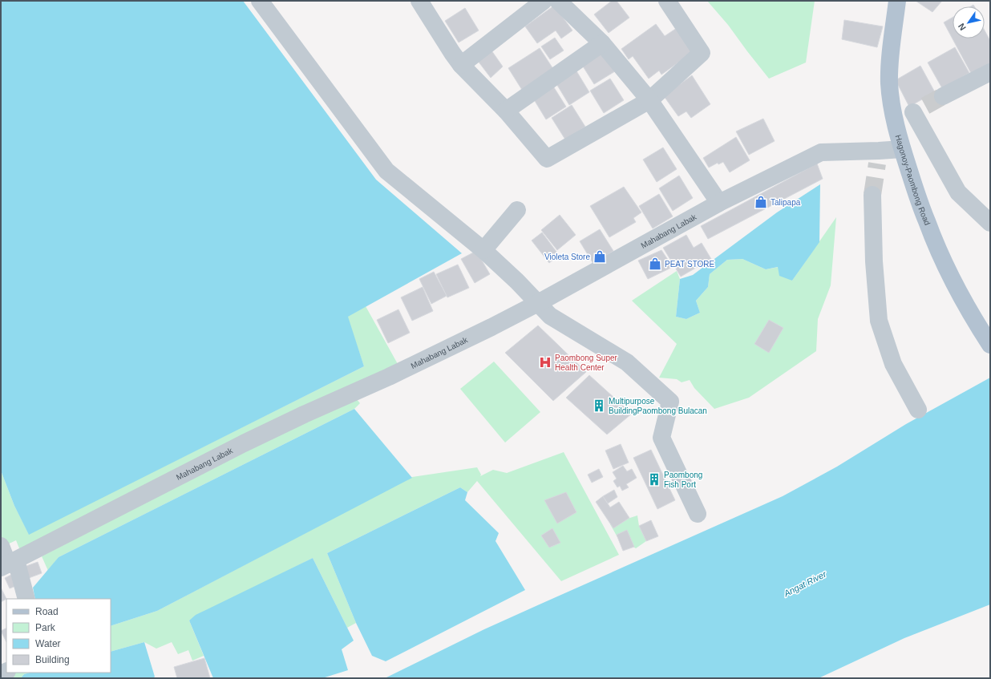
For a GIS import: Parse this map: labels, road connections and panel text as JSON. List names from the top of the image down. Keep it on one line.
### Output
{"streets":{"main road":["Hagonoy-Paombong Road"],"street":["Mahabang Labak"]},"crossings":[["Hagonoy-Paombong Road","Mahabang Labak"]],"water":["Angat River"],"places":{"shop":["Talipapa","Violeta Store","PEAT STORE"],"hospital":["Paombong Super Health Center"],"building":["Multipurpose BuildingPaombong Bulacan","Paombong Fish Port"]},"legend":["Road","Park","Water","Building"],"north":"bottom left"}
